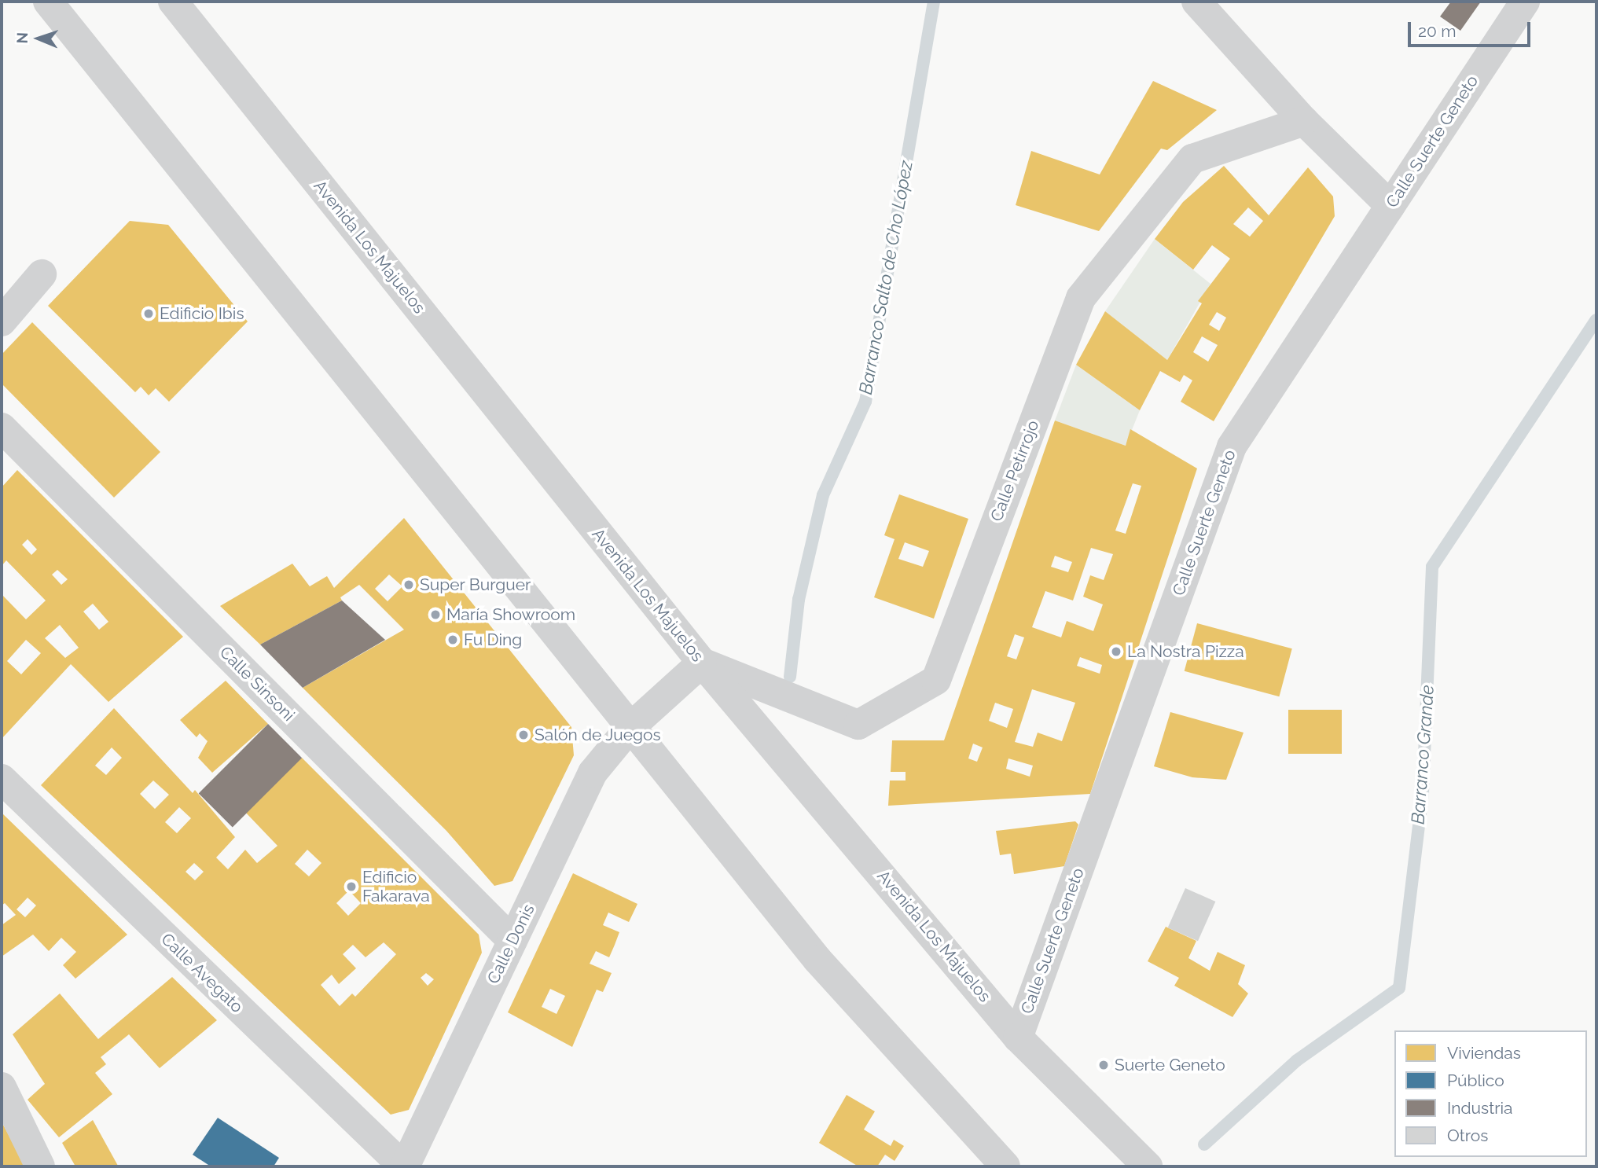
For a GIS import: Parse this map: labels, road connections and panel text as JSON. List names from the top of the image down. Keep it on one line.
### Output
{"streets":{"street":["Calle Suerte Geneto","Avenida Los Majuelos","Calle Petirrojo","Calle Sinsoni","Calle Donis","Calle Avegato"]},"crossings":[["Calle Suerte Geneto","Avenida Los Majuelos"],["Avenida Los Majuelos","Calle Petirrojo"],["Avenida Los Majuelos","Calle Donis"],["Calle Petirrojo","Calle Donis"],["Calle Sinsoni","Calle Donis"],["Calle Donis","Calle Avegato"]],"water":["Barranco Salto de Cho López","Barranco Grande"],"places":["Edificio Ibis","Super Burguer","María Showroom","Fu Ding","La Nostra Pizza","Salón de Juegos","Edificio Fakarava","Suerte Geneto"],"legend":["Viviendas","Público","Industria","Otros"],"scale_bar":"20 m","north":"left"}
